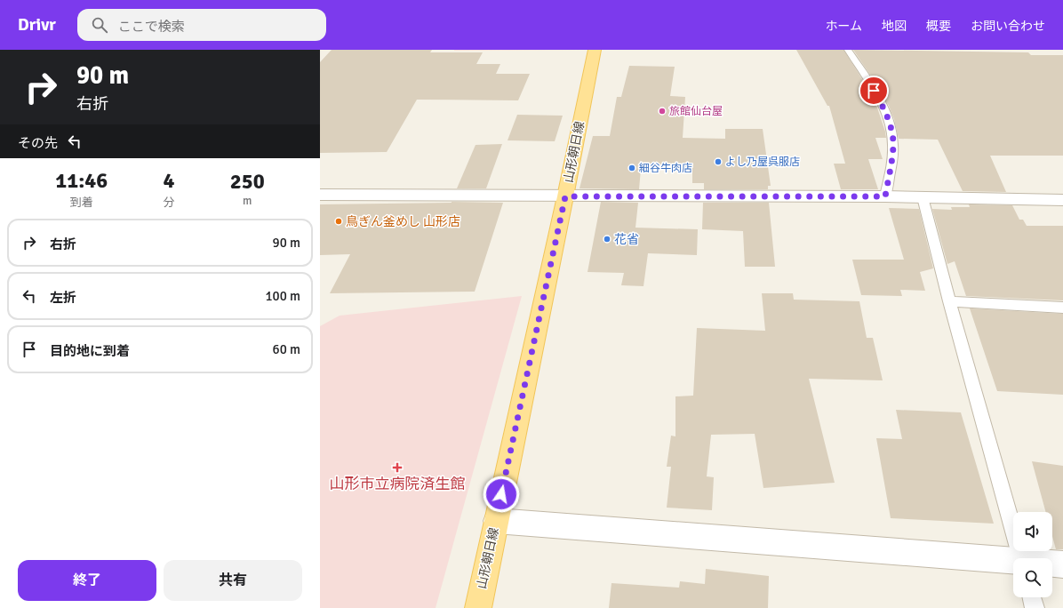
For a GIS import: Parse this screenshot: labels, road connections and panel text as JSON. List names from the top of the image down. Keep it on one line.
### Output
{"streets":{"main road":["山形朝日線"]},"places":{"other":["旅館仙台屋","よし乃屋呉服店","細谷牛肉店","鳥ぎん釜めし 山形店","花省"],"health":["山形市立病院済生館"]},"page":{"header":"Drivr","search":"ここで検索","nav":["ホーム","地図","概要","お問い合わせ"],"turn":["90 m","右折"],"then":"その先","eta":["11:46","到着","4","分","250","m"],"list":[{"name":"右折","value":"90 m"},{"name":"左折","value":"100 m"},{"name":"目的地に到着","value":"60 m"}],"buttons":["終了","共有"]}}
